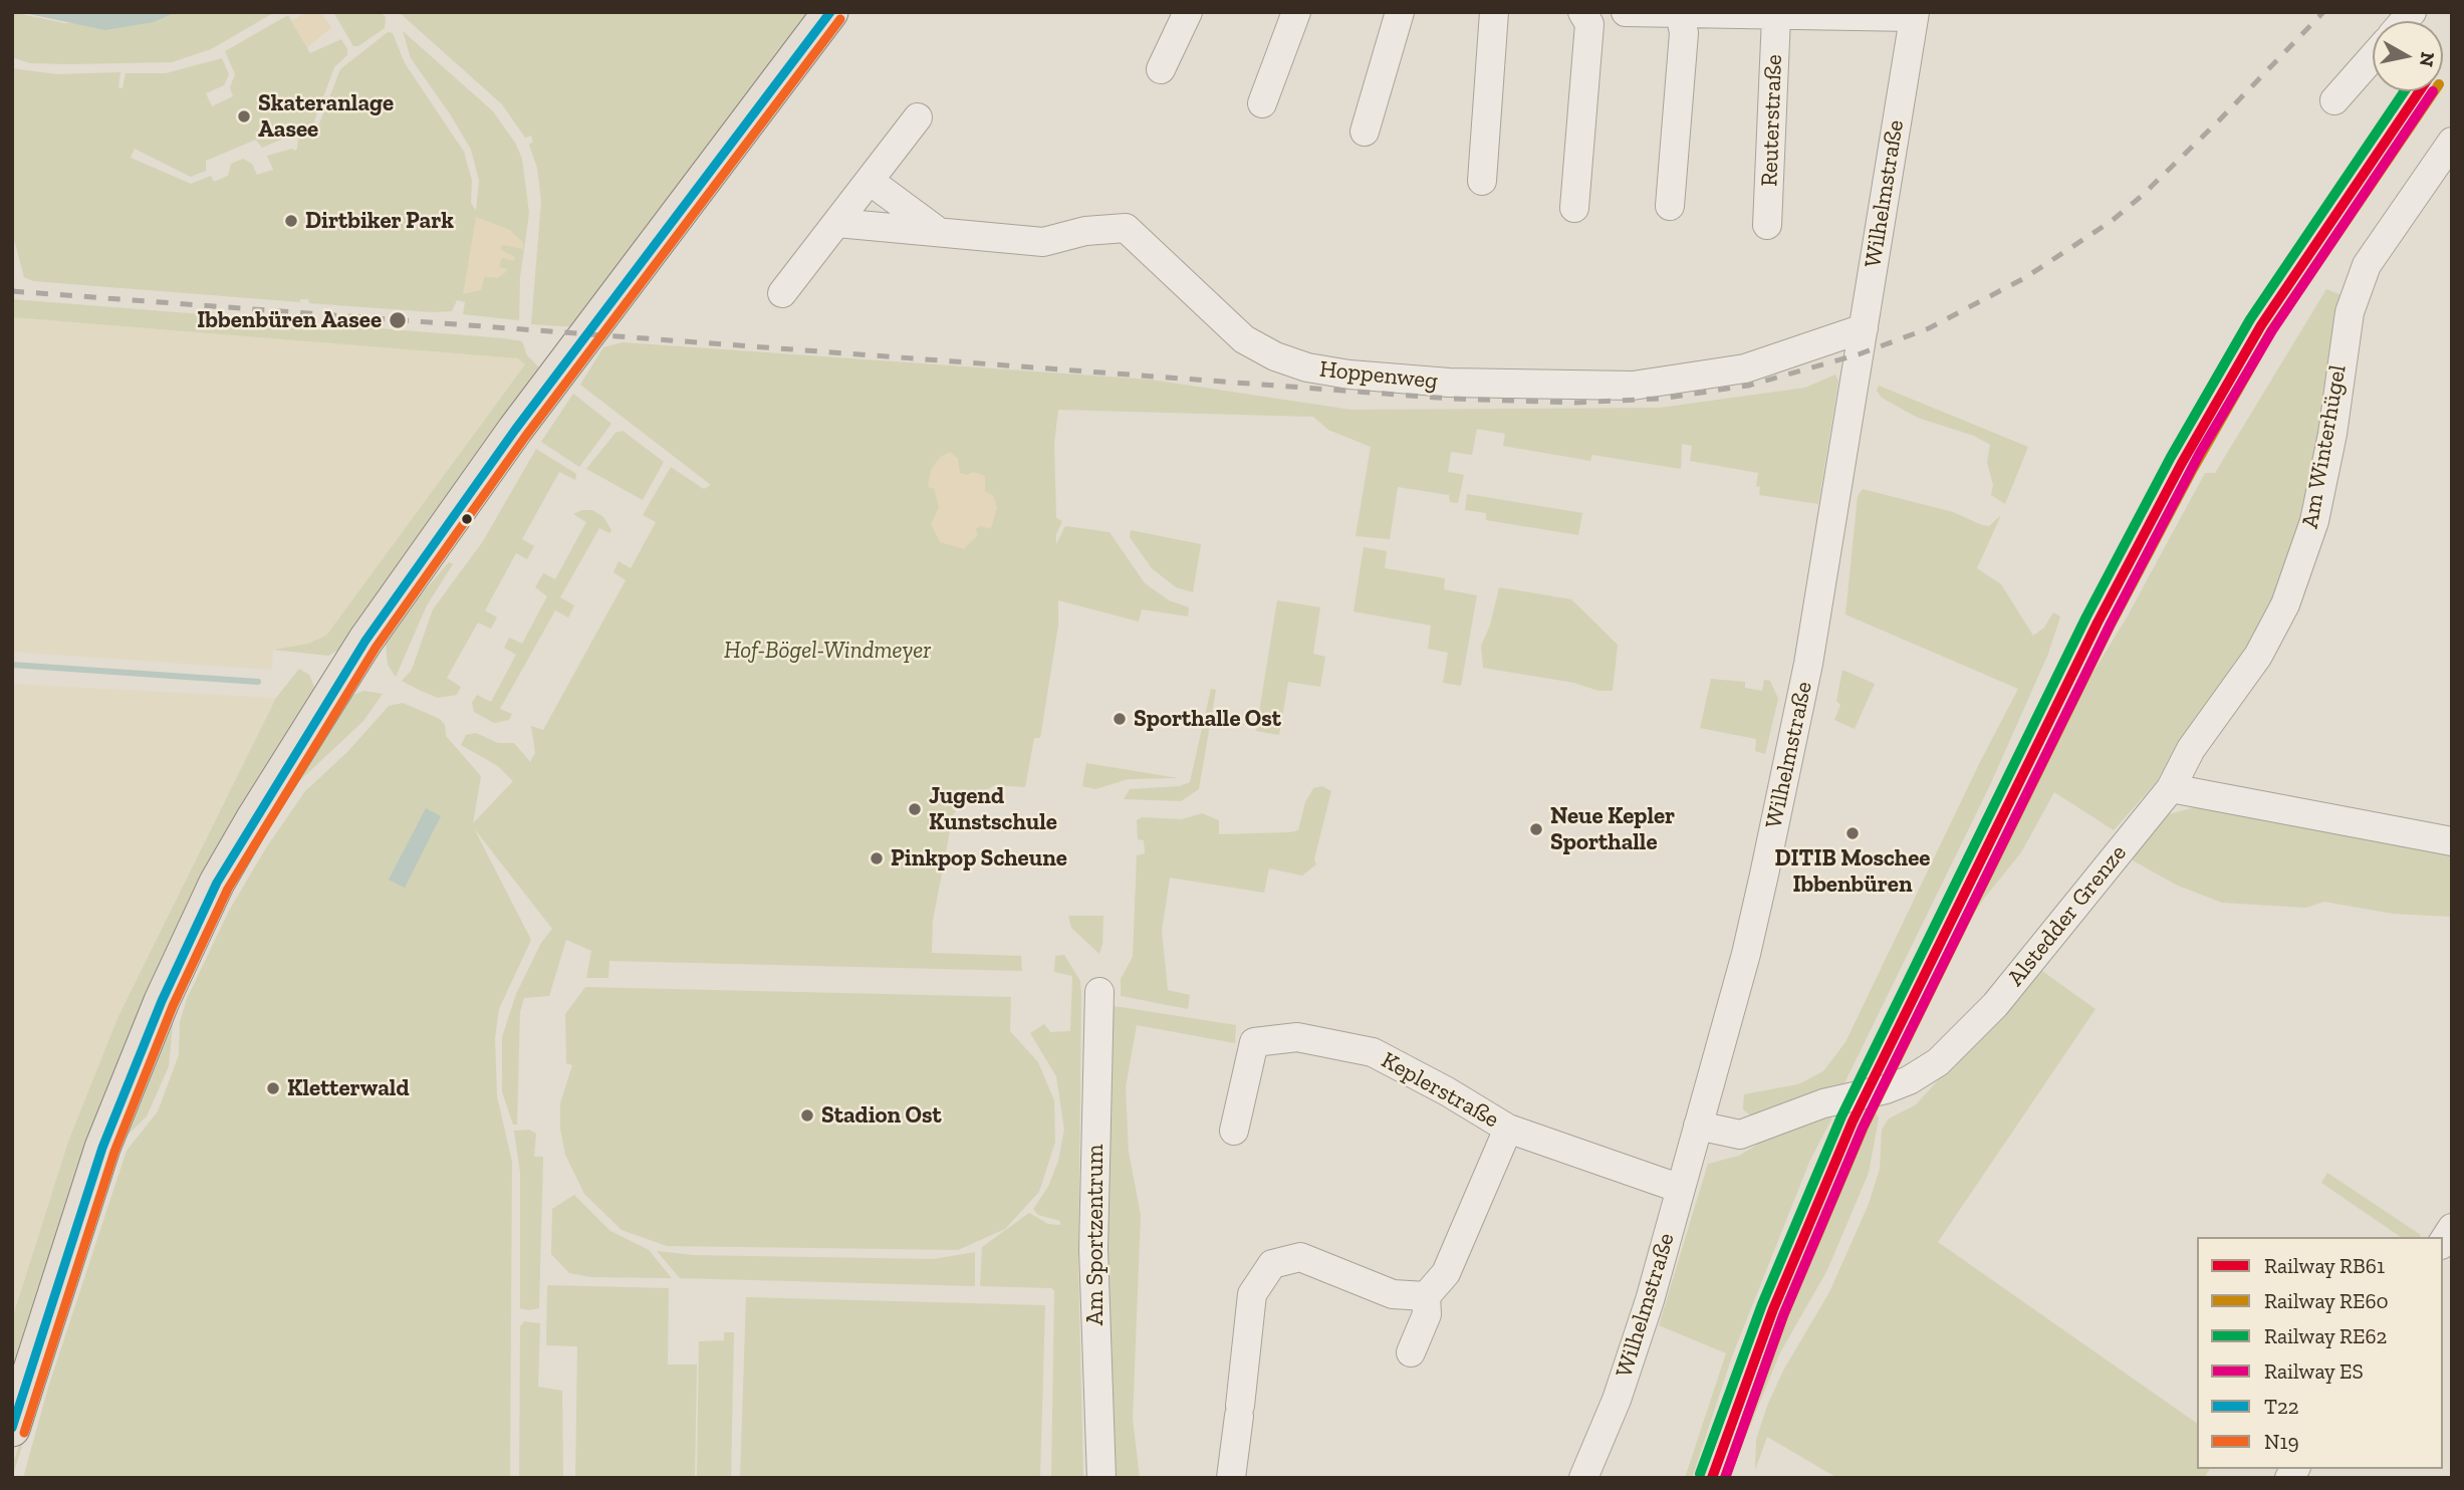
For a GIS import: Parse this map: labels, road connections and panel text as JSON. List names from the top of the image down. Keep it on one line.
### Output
{"streets":{"street":["Reuterstraße","Wilhelmstraße","Hoppenweg","Am Winterhügel","Alstedder Grenze","Keplerstraße","Am Sportzentrum"]},"crossings":[["Wilhelmstraße","Hoppenweg"],["Wilhelmstraße","Alstedder Grenze"],["Wilhelmstraße","Keplerstraße"],["Am Winterhügel","Alstedder Grenze"]],"parks":["Hof-Bögel-Windmeyer"],"places":["Skateranlage Aasee","Dirtbiker Park","Ibbenbüren Aasee","Sporthalle Ost","Jugend Kunstschule","Neue Kepler Sporthalle","DITIB Moschee Ibbenbüren","Pinkpop Scheune","Kletterwald","Stadion Ost"],"lines":["transit line T22","transit line N19","rail line RB61","rail line RE60","rail line RE62","rail line ES"],"legend":["Railway RB61","Railway RE60","Railway RE62","Railway ES","T22","N19"],"north":"right"}
